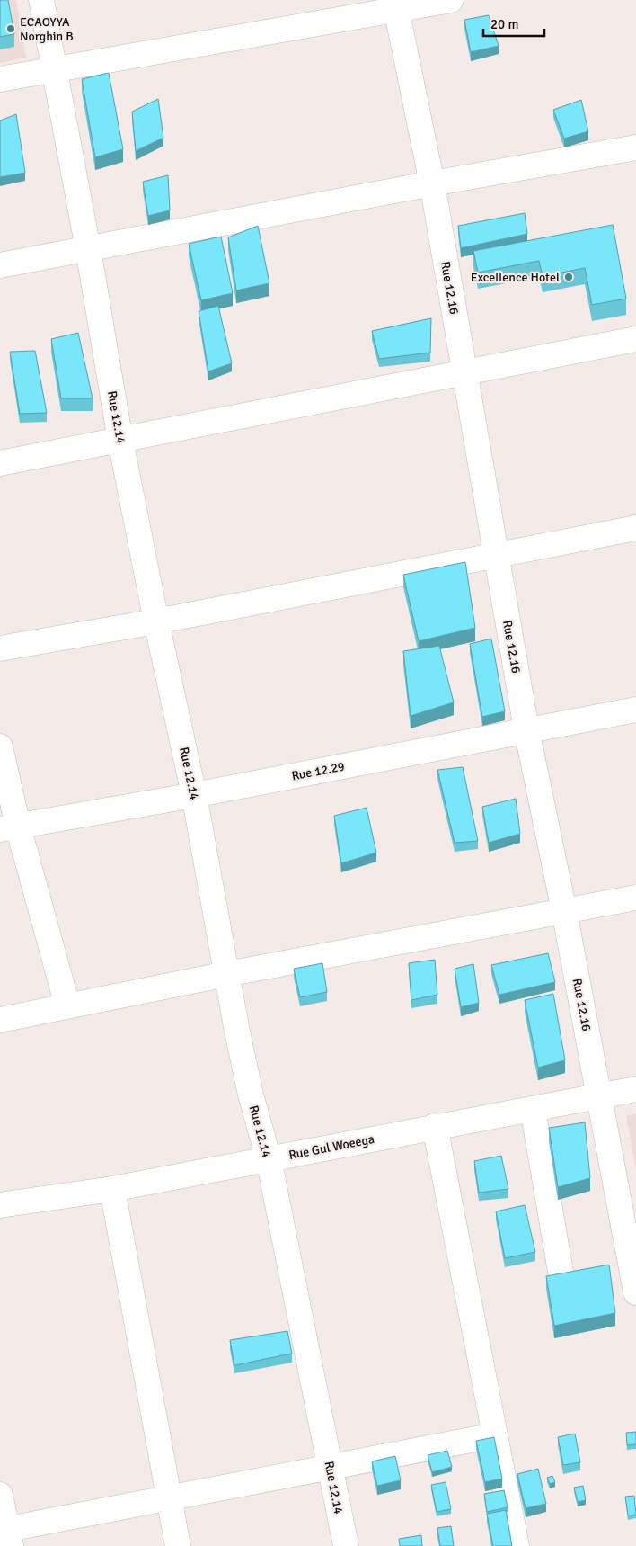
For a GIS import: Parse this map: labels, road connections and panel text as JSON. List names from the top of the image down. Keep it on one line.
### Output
{"streets":{"street":["Rue 12.16","Rue 12.14","Rue 12.29","Rue Gul Woeega"]},"crossings":[["Rue 12.16","Rue 12.29"],["Rue 12.16","Rue Gul Woeega"],["Rue 12.14","Rue 12.29"],["Rue 12.14","Rue Gul Woeega"]],"places":["ECAOYYA Norghin B","Excellence Hotel"],"scale_bar":"20 m"}
